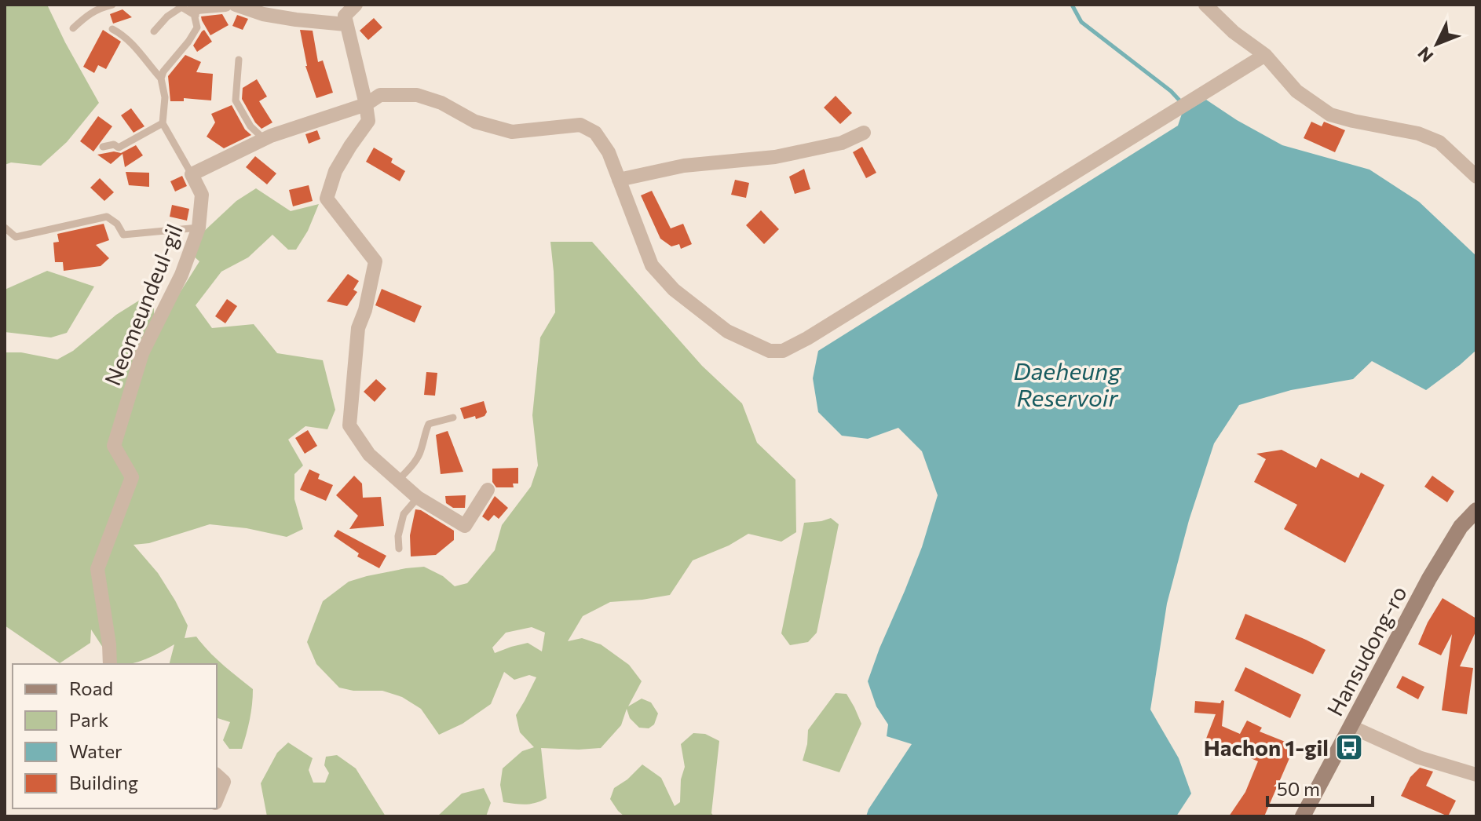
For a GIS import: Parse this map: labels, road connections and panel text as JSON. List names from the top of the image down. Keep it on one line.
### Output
{"streets":{"street":["Neomeundeul-gil","Hansudong-ro"]},"water":["Daeheung Reservoir"],"places":{"bus stop":["Hachon 1-gil"]},"legend":["Road","Park","Water","Building"],"scale_bar":"50 m","north":"bottom left"}
